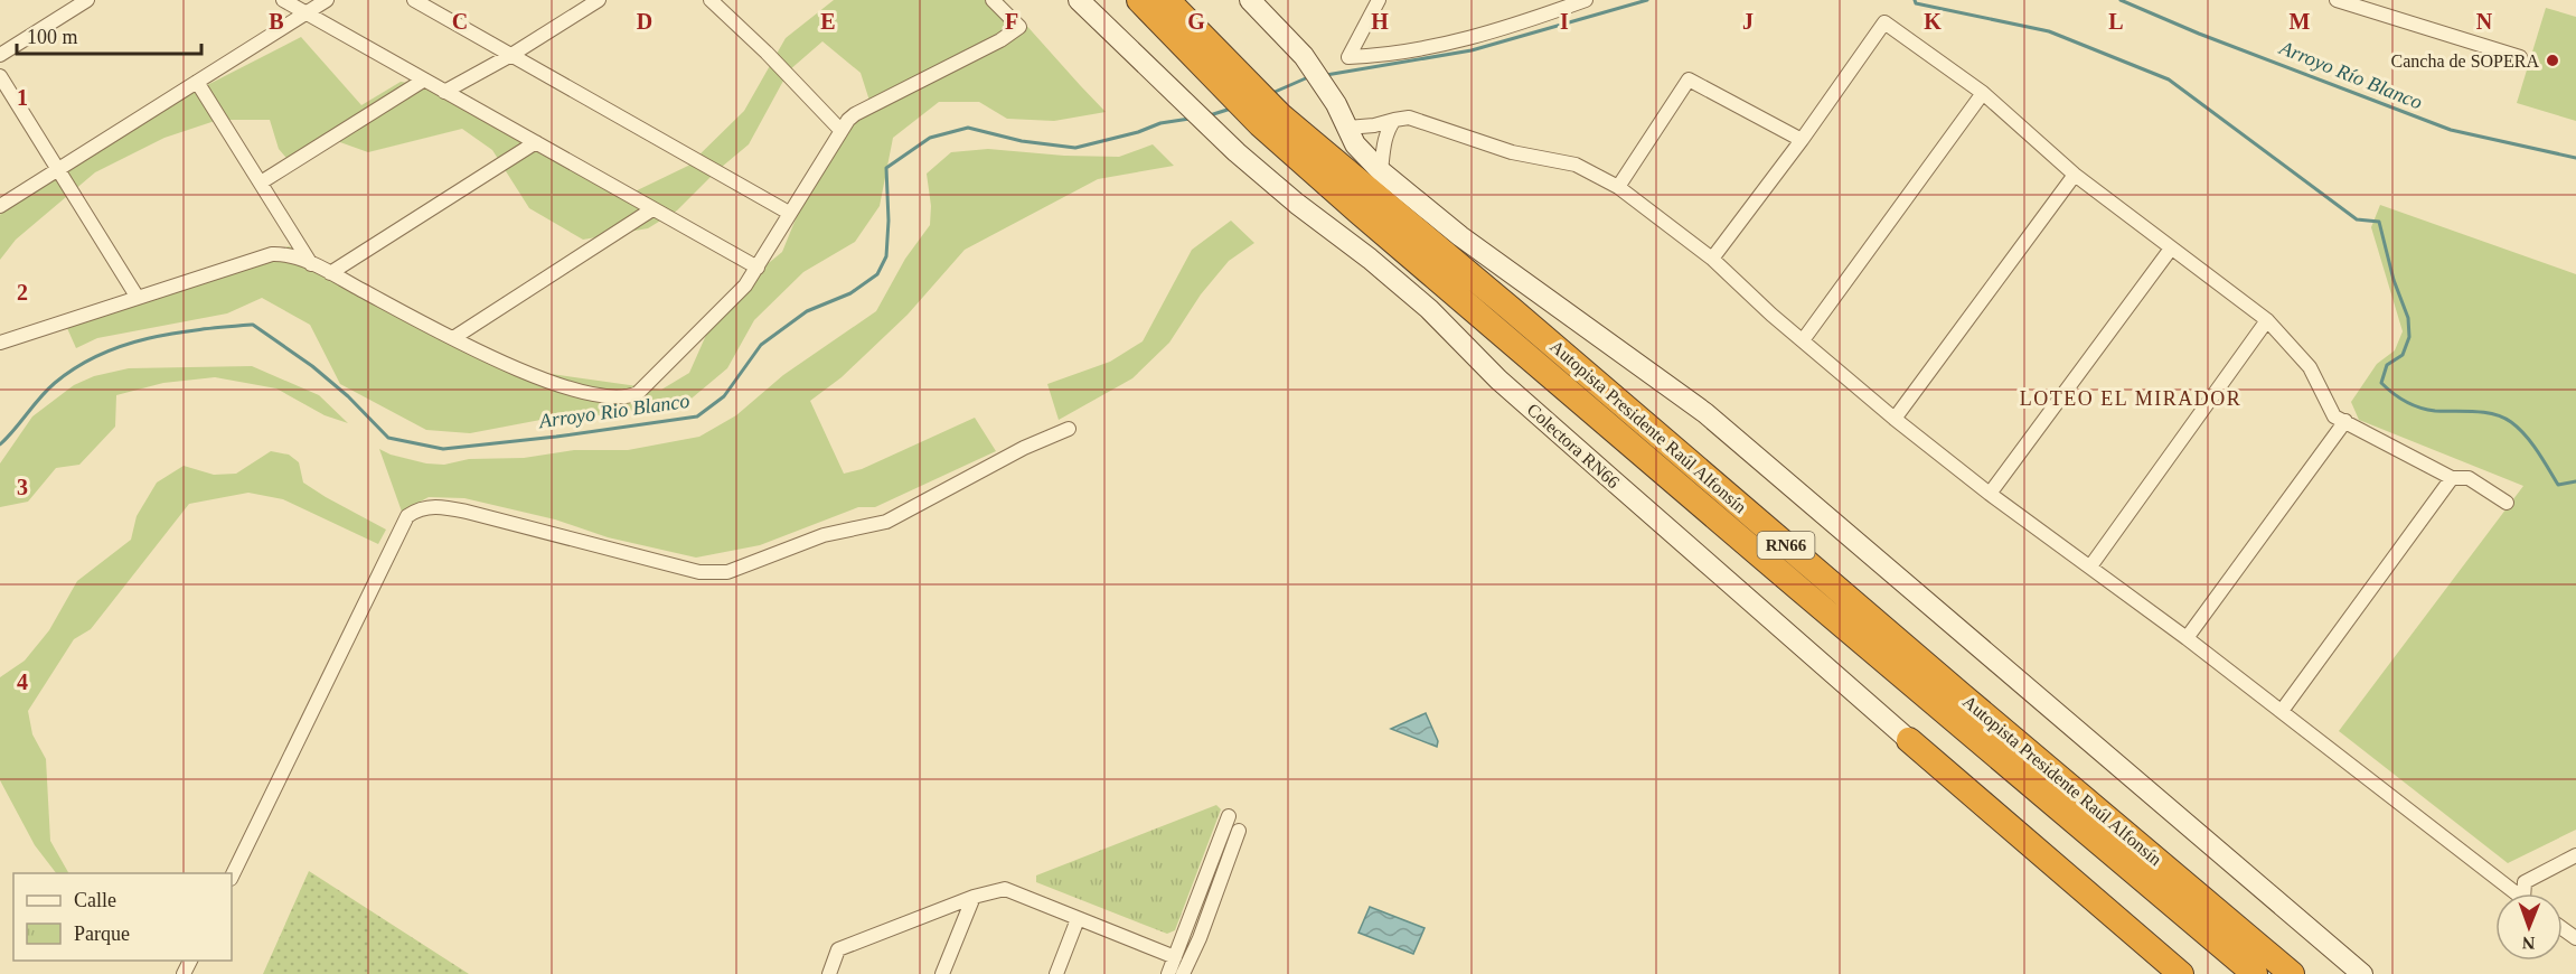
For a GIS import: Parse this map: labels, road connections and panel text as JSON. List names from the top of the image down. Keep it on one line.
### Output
{"streets":{"highway":["Autopista Presidente Raúl Alfonsín","RN66"],"street":["Colectora RN66"]},"districts":["LOTEO EL MIRADOR"],"water":["Arroyo Río Blanco","Arroyo Rio Blanco"],"places":["Cancha de SOPERA"],"legend":["Calle","Parque"],"scale_bar":"100 m","north":"bottom","grid":{"columns":["B","C","D","E","F","G","H","I","J","K","L","M","N"],"rows":["1","2","3","4"]}}
